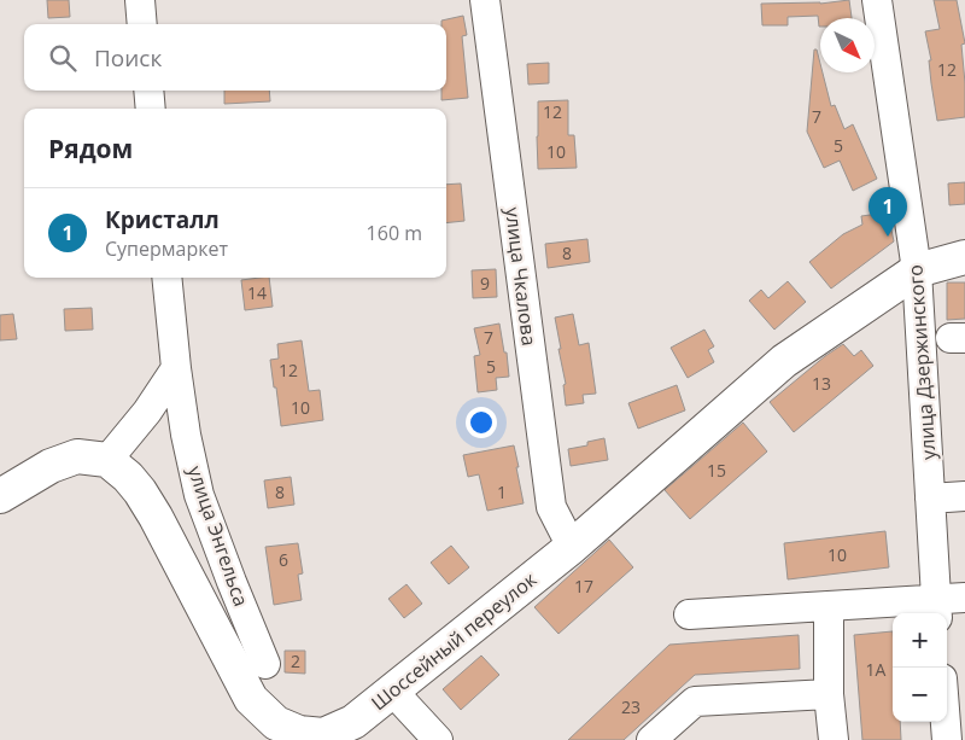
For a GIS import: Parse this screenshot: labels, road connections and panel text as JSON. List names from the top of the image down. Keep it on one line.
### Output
{"streets":{"main road":["Шоссейный переулок"],"street":["улица Чкалова","улица Дзержинского","улица Энгельса"]},"crossings":[["улица Чкалова","Шоссейный переулок"],["улица Дзержинского","Шоссейный переулок"]],"house_numbers":["12","12","7","5","10","8","9","14","7","5","12","13","10","15","8","1","10","6","17","2","1А","23"],"north":"bottom right","page":{"search":"Поиск","heading":"Рядом","pins":"1","list":[{"mark":"1","name":"Кристалл","note":"Супермаркет","value":"160 m"}],"map_buttons":["+","−"]}}
